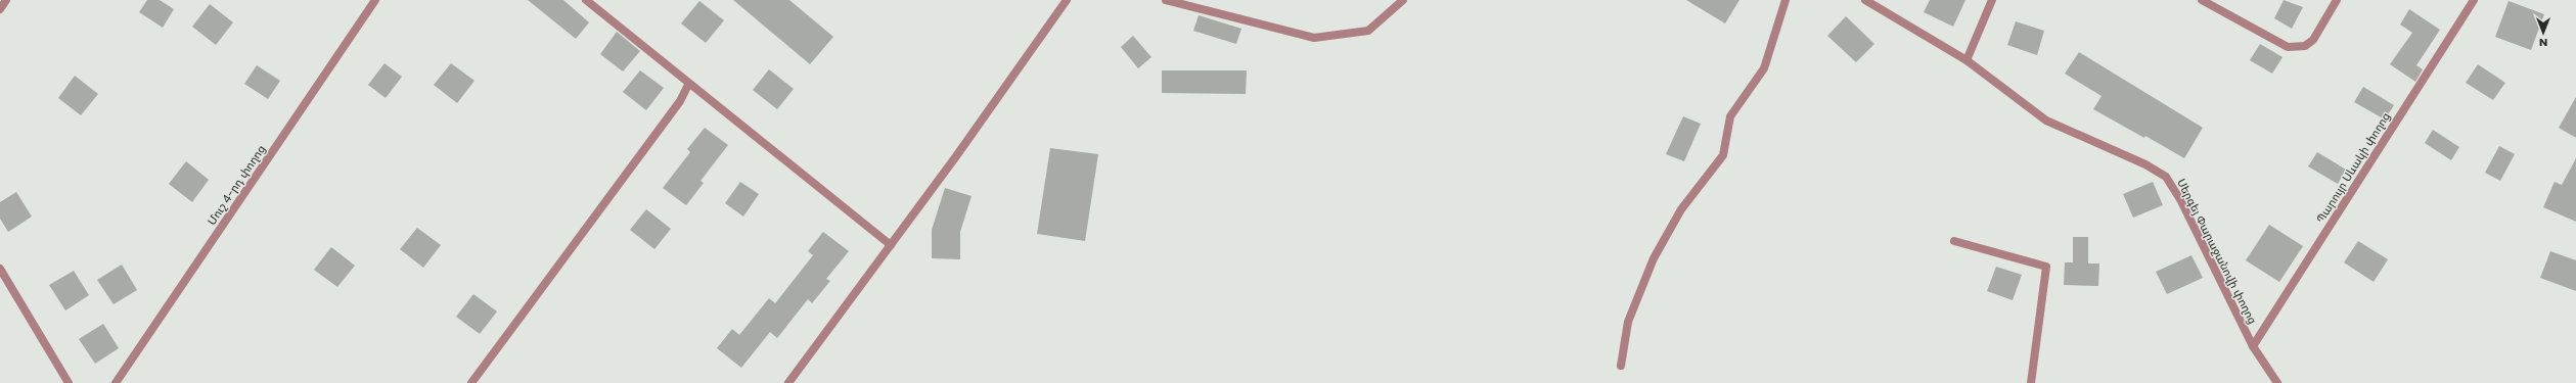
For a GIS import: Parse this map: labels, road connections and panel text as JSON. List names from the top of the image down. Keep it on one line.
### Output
{"streets":{"street":["Պարույր Սևակի փողոց","Մուշ 4-րդ փողոց","Սերգեյ Փարաջանովի փողոց"]},"crossings":[["Պարույր Սևակի փողոց","Սերգեյ Փարաջանովի փողոց"]],"north":"bottom"}
